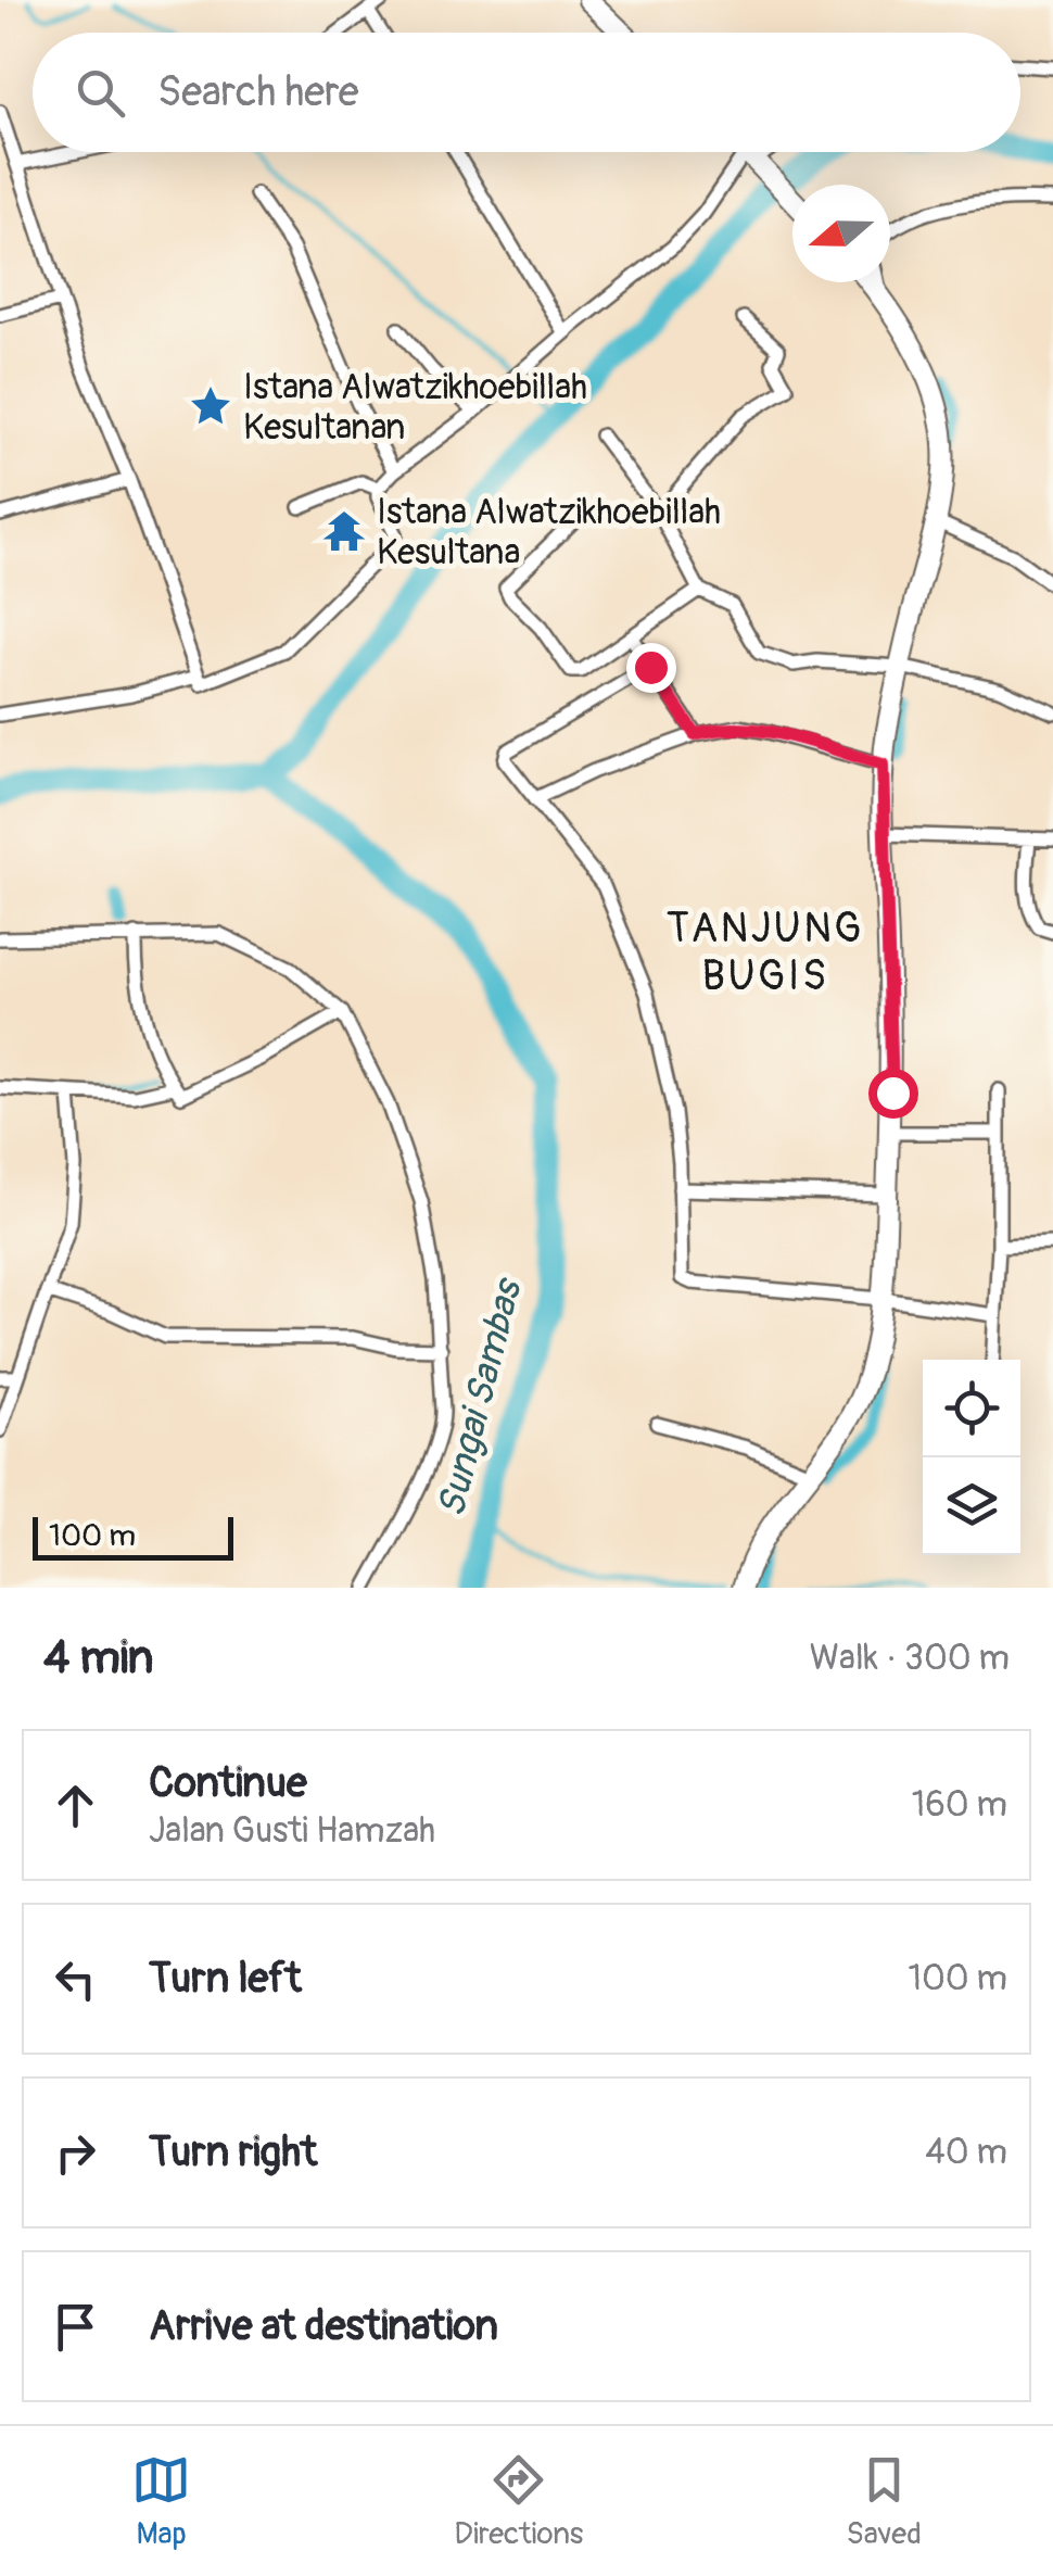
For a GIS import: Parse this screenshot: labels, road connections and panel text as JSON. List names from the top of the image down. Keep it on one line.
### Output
{"districts":["TANJUNG BUGIS"],"water":["Sungai Sambas"],"places":{"place":["Istana Alwatzikhoebillah Kesultanan"],"temple":["Istana Alwatzikhoebillah Kesultana"]},"scale_bar":"100 m","north":"left","page":{"search":"Search here","scale":"100 m","heading":["4 min","Walk · 300 m"],"list":[["Continue","Jalan Gusti Hamzah","160 m"],["Turn left","100 m"],["Turn right","40 m"],"Arrive at destination"],"nav":["Map","Directions","Saved"]}}
